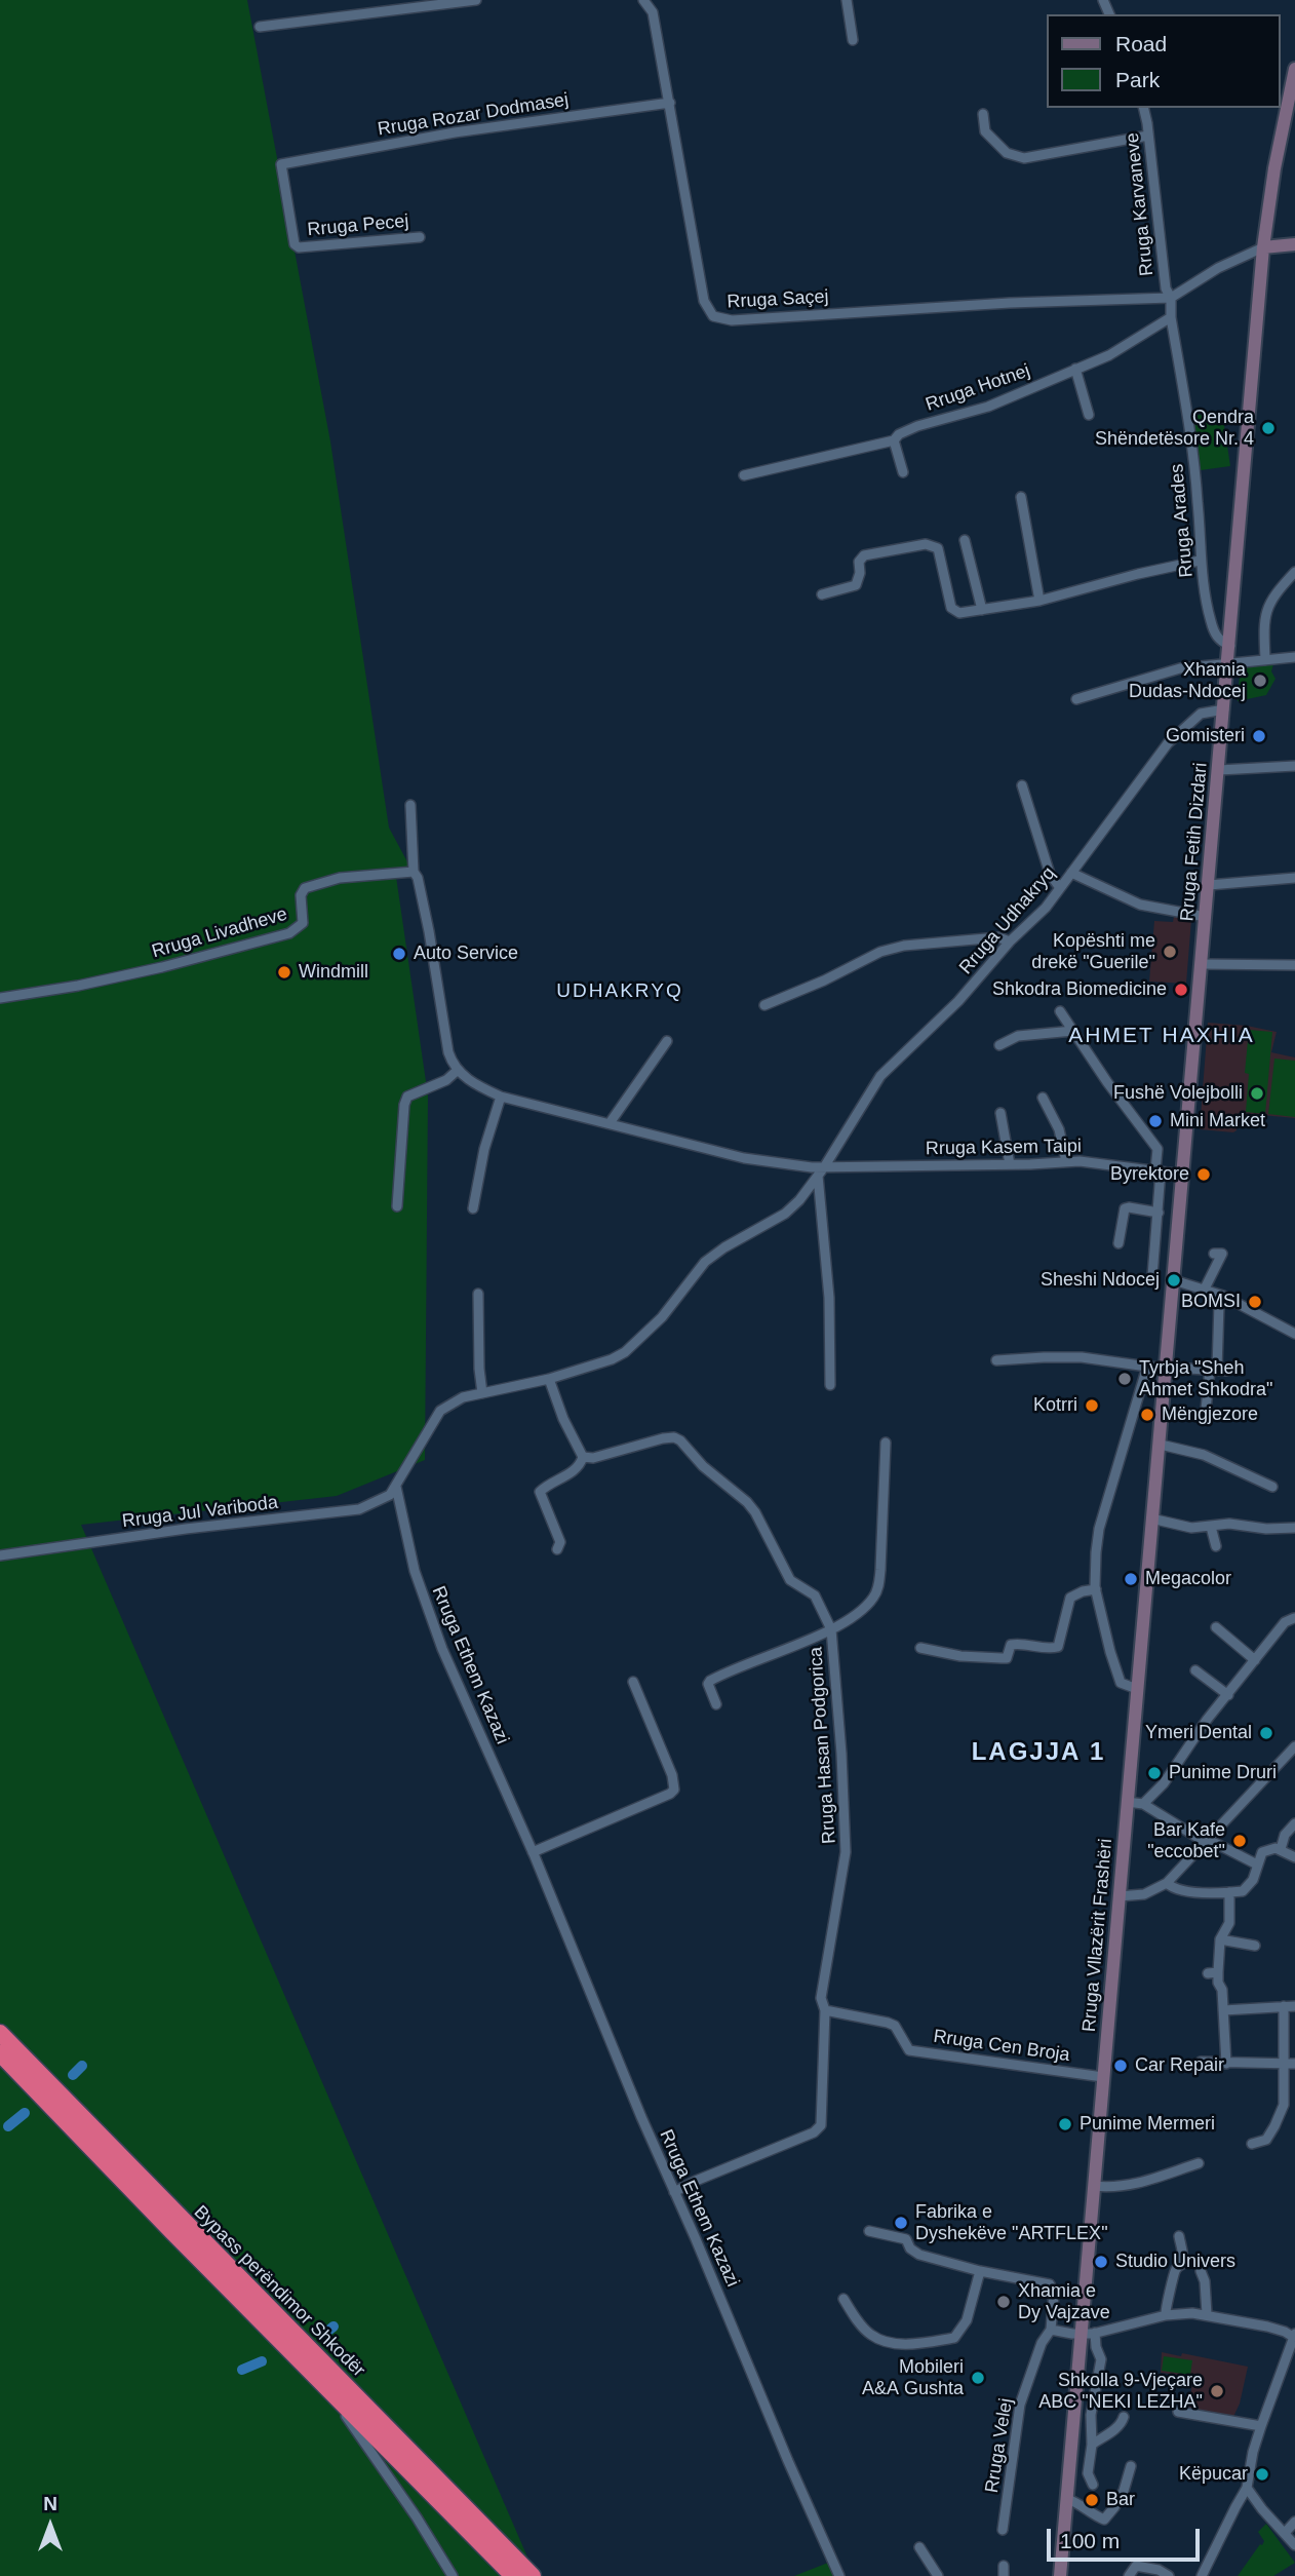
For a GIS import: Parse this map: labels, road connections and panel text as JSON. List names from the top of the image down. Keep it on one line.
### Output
{"streets":{"highway":["Bypass perëndimor Shkodër"],"main road":["Rruga Fetih Dizdari","Rruga Vllazërit Frashëri"],"street":["Rruga Rozar Dodmasej","Rruga Karvaneve","Rruga Pecej","Rruga Saçej","Rruga Hotnej","Rruga Arades","Rruga Udhakryq","Rruga Livadheve","Rruga Kasem Taipi","Rruga Jul Variboda","Rruga Ethem Kazazi","Rruga Hasan Podgorica","Rruga Cen Broja","Rruga Velej"]},"crossings":[["Rruga Rozar Dodmasej","Rruga Pecej"],["Rruga Rozar Dodmasej","Rruga Saçej"],["Rruga Karvaneve","Rruga Saçej"],["Rruga Karvaneve","Rruga Arades"],["Rruga Saçej","Rruga Arades"],["Rruga Hotnej","Rruga Arades"],["Rruga Arades","Rruga Fetih Dizdari"],["Rruga Fetih Dizdari","Rruga Udhakryq"],["Rruga Fetih Dizdari","Rruga Kasem Taipi"],["Rruga Fetih Dizdari","Rruga Vllazërit Frashëri"],["Rruga Udhakryq","Rruga Kasem Taipi"],["Rruga Udhakryq","Rruga Jul Variboda"],["Rruga Udhakryq","Rruga Ethem Kazazi"],["Rruga Jul Variboda","Rruga Ethem Kazazi"],["Rruga Ethem Kazazi","Rruga Hasan Podgorica"],["Rruga Hasan Podgorica","Rruga Cen Broja"],["Rruga Vllazërit Frashëri","Rruga Cen Broja"]],"districts":["UDHAKRYQ","AHMET HAXHIA","LAGJJA 1"],"places":["Qendra Shëndetësore Nr. 4","Xhamia Dudas-Ndocej","Gomisteri","Kopështi me drekë \"Guerile\"","Auto Service","Windmill","Shkodra Biomedicine","Fushë Volejbolli","Mini Market","Byrektore","Sheshi Ndocej","BOMSI","Tyrbja \"Sheh Ahmet Shkodra\"","Kotrri","Mëngjezore","Megacolor","Ymeri Dental","Punime Druri","Bar Kafe \"eccobet\"","Car Repair","Punime Mermeri","Fabrika e Dyshekëve \"ARTFLEX\"","Studio Univers","Xhamia e Dy Vajzave","Mobileri A&A Gushta","Shkolla 9-Vjeçare ABC \"NEKI LEZHA\"","Këpucar","Bar"],"legend":["Road","Park"],"scale_bar":"100 m","north":"top"}
